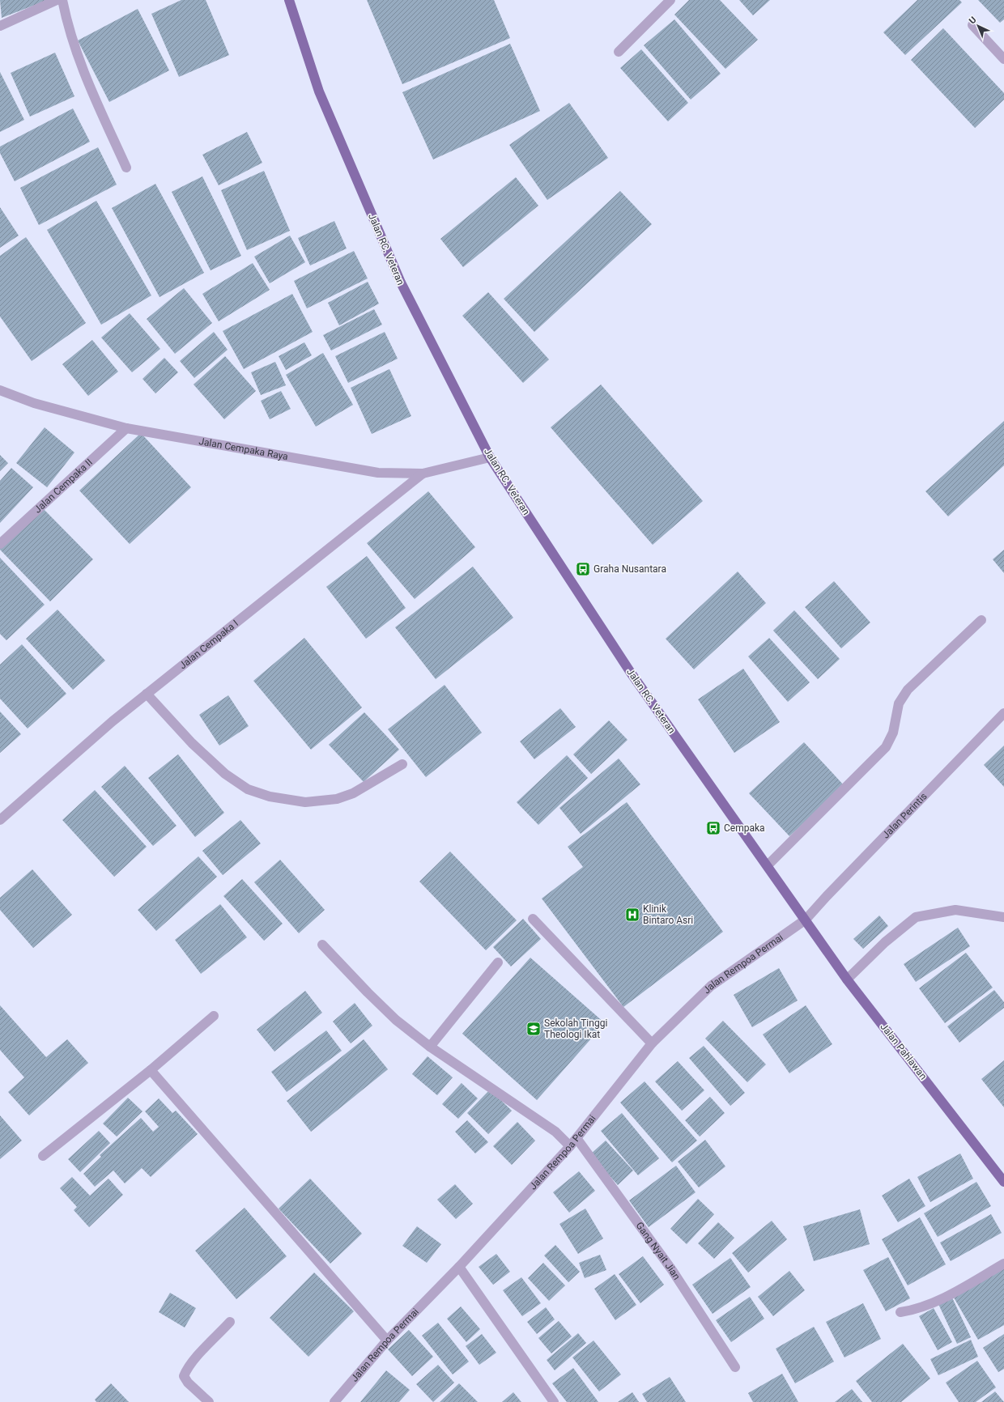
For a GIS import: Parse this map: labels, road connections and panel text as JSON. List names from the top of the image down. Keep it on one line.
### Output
{"streets":{"main road":["Jalan RC. Veteran","Jalan Pahlawan"],"street":["Jalan Cempaka Raya","Jalan Cempaka II","Jalan Cempaka I","Jalan Perintis","Jalan Rempoa Permai","Gang Nyait Jian"]},"crossings":[["Jalan RC. Veteran","Jalan Cempaka Raya"],["Jalan RC. Veteran","Jalan Perintis"],["Jalan RC. Veteran","Jalan Rempoa Permai"],["Jalan RC. Veteran","Jalan Pahlawan"],["Jalan Cempaka Raya","Jalan Cempaka II"],["Jalan Cempaka Raya","Jalan Cempaka I"],["Jalan Perintis","Jalan Rempoa Permai"],["Jalan Perintis","Jalan Pahlawan"],["Jalan Rempoa Permai","Jalan Pahlawan"],["Jalan Rempoa Permai","Gang Nyait Jian"]],"places":{"bus stop":["Graha Nusantara","Cempaka"],"hospital":["Klinik Bintaro Asri"],"school or university":["Sekolah Tinggi Theologi Ikat"]},"north":"top left"}
